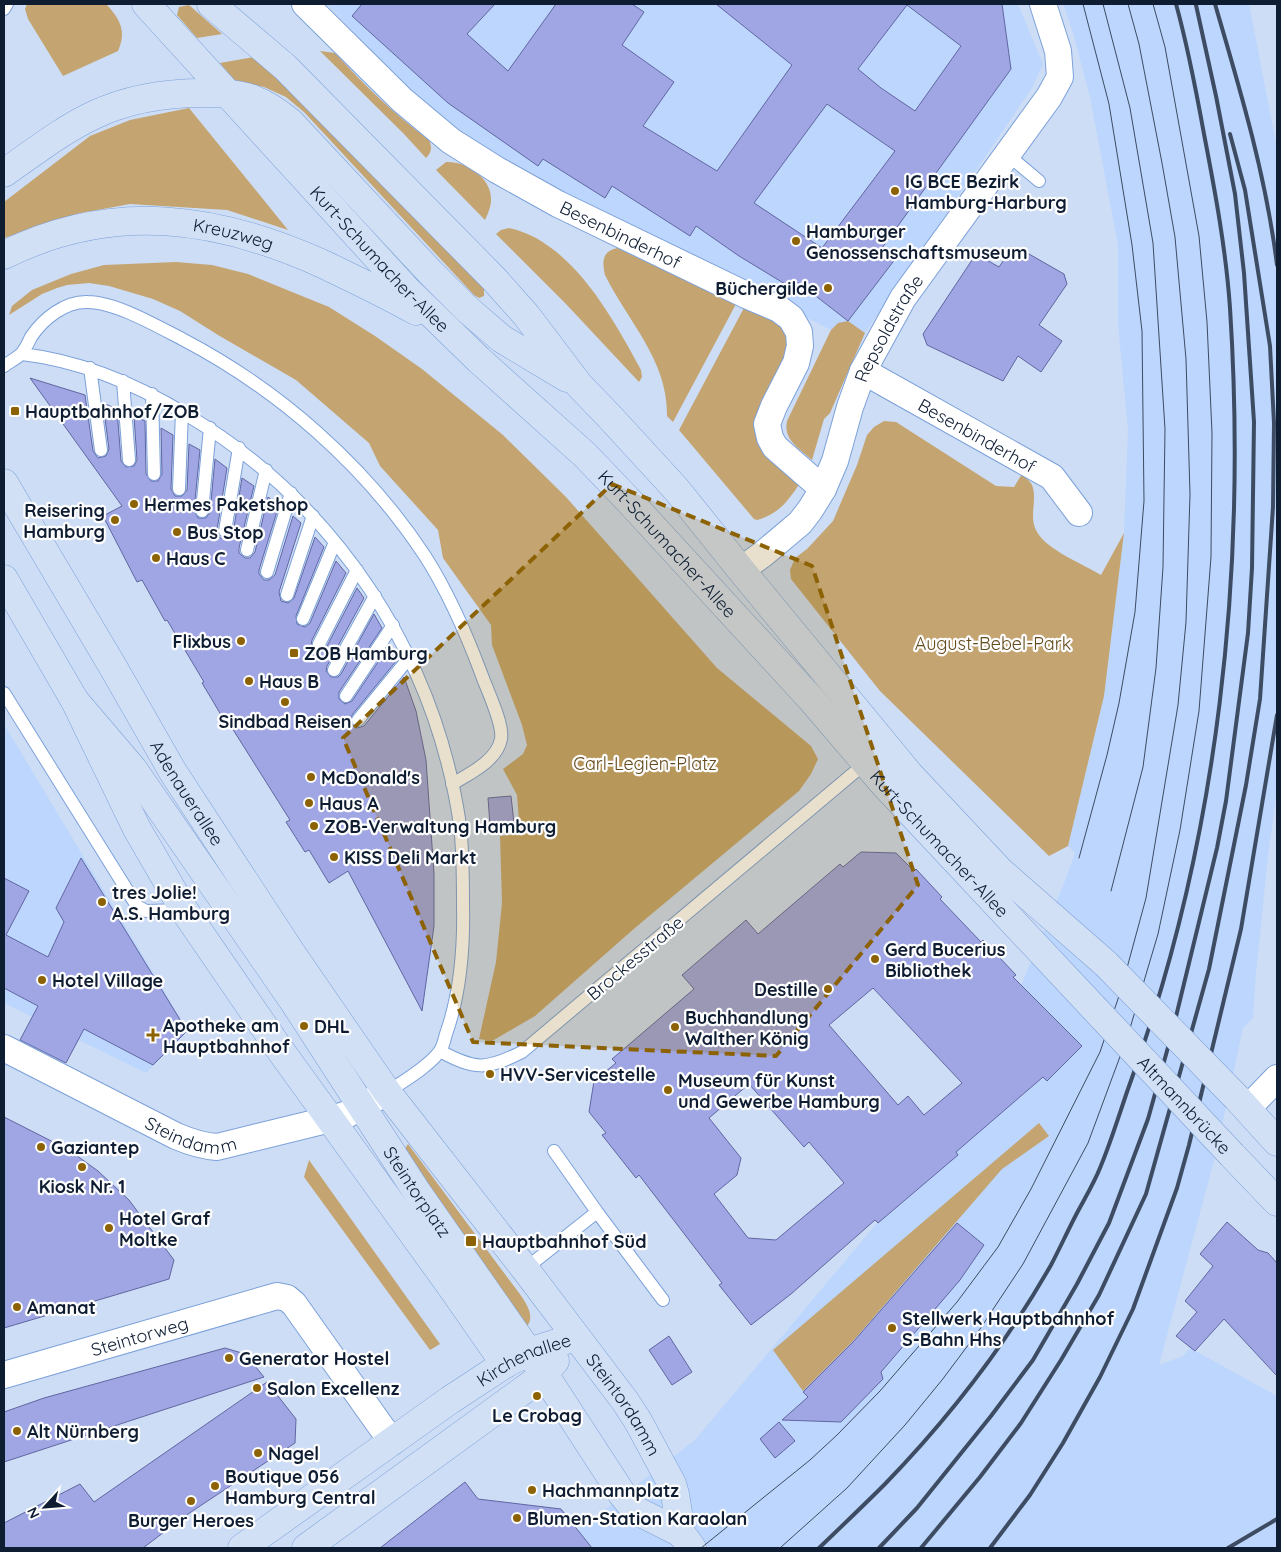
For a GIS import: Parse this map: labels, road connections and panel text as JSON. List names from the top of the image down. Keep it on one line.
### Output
{"streets":{"main road":["Kreuzweg","Kurt-Schumacher-Allee","Adenauerallee","Altmannbrücke","Steintorplatz","Kirchenallee","Steintordamm"],"street":["Besenbinderhof","Repsoldstraße","Steindamm","Steintorweg"],"lane":["Brockesstraße"]},"crossings":[["Besenbinderhof","Repsoldstraße"],["Kreuzweg","Kurt-Schumacher-Allee"],["Kurt-Schumacher-Allee","Repsoldstraße"],["Kurt-Schumacher-Allee","Brockesstraße"],["Kurt-Schumacher-Allee","Altmannbrücke"],["Adenauerallee","Steindamm"],["Adenauerallee","Steintorplatz"],["Steindamm","Steintorplatz"],["Steintorplatz","Kirchenallee"],["Steintorplatz","Steintordamm"],["Steintorweg","Kirchenallee"],["Kirchenallee","Steintordamm"]],"parks":["August-Bebel-Park","Carl-Legien-Platz"],"places":{"other":["IG BCE Bezirk Hamburg-Harburg","Hamburger Genossenschaftsmuseum","Büchergilde","Hermes Paketshop","Reisering Hamburg","Bus Stop","Haus C","Flixbus","Haus B","Sindbad Reisen","McDonald's","Haus A","ZOB-Verwaltung Hamburg","KISS Deli Markt","tres Jolie! A.S. Hamburg","Gerd Bucerius Bibliothek","Hotel Village","Destille","DHL","Buchhandlung Walther König","HVV-Servicestelle","Museum für Kunst und Gewerbe Hamburg","Gaziantep","Kiosk Nr. 1","Hotel Graf Moltke","Amanat","Stellwerk Hauptbahnhof S-Bahn Hhs","Generator Hostel","Salon Excellenz","Le Crobag","Alt Nürnberg","Nagel","Boutique 056 Hamburg Central","Hachmannplatz","Burger Heroes","Blumen-Station Karaolan"],"transit":["Hauptbahnhof/ZOB","ZOB Hamburg","Hauptbahnhof Süd"],"health":["Apotheke am Hauptbahnhof"]},"north":"bottom left"}
